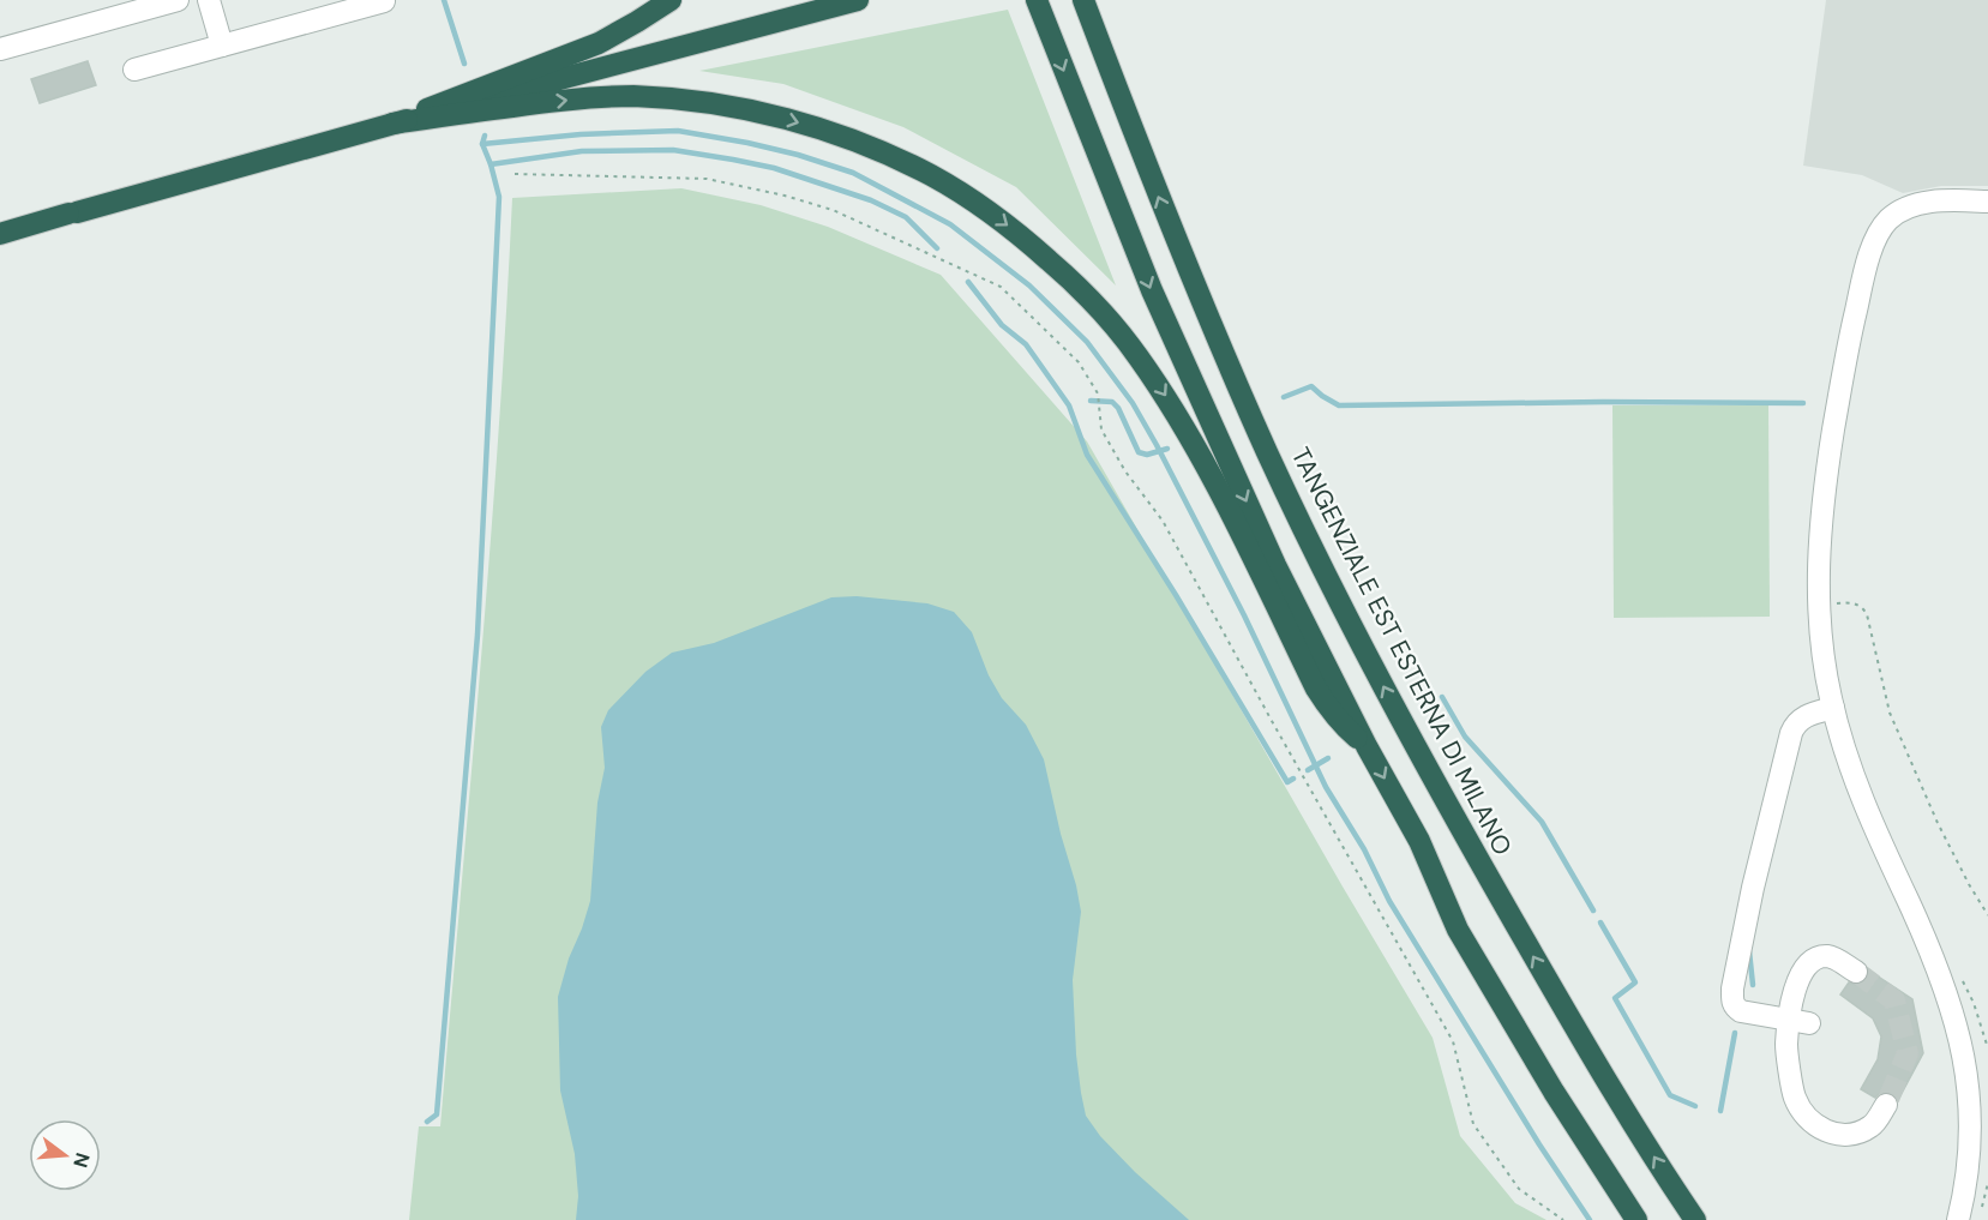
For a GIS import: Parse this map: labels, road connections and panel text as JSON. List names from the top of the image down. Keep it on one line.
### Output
{"streets":{"highway":["TANGENZIALE EST ESTERNA DI MILANO"]},"north":"right"}
